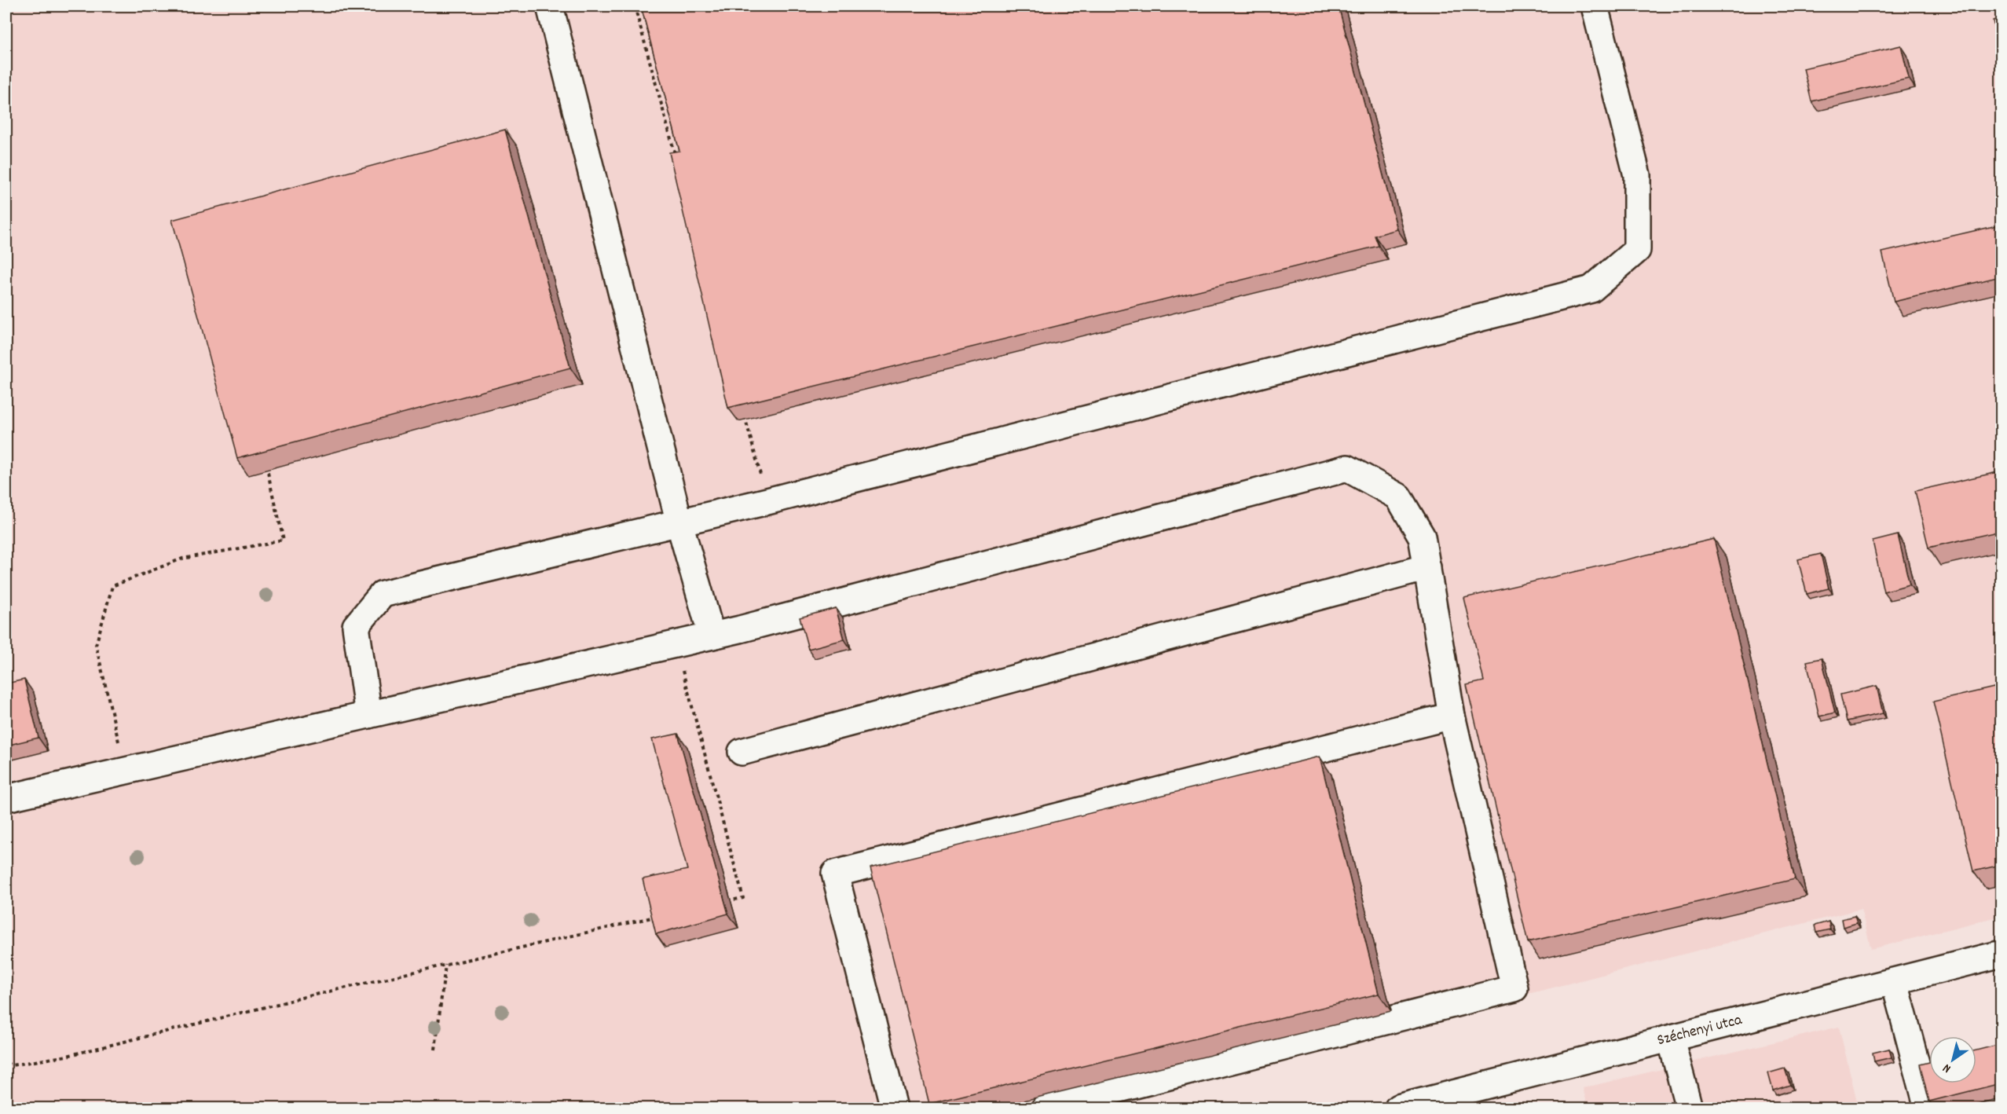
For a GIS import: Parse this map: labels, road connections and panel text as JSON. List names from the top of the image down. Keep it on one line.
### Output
{"streets":{"street":["Széchenyi utca"]},"north":"bottom left"}
